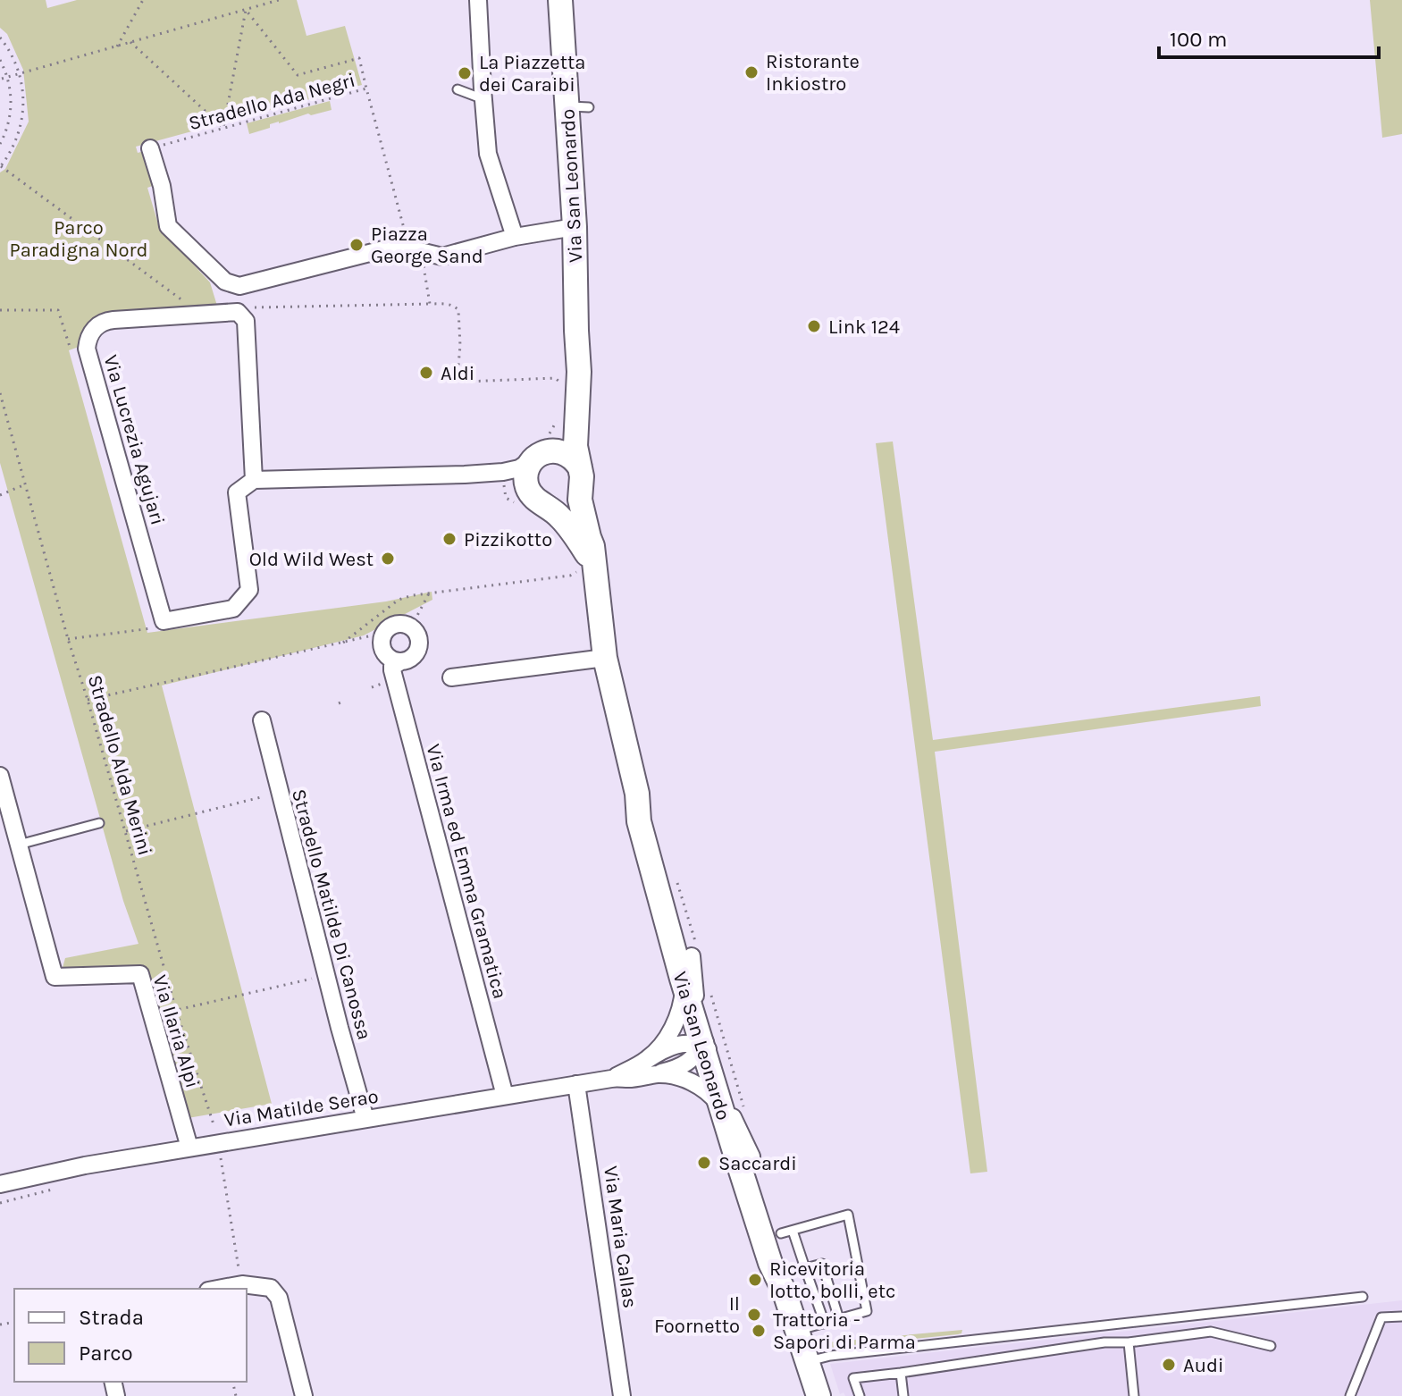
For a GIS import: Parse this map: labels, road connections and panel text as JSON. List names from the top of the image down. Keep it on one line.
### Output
{"streets":{"main road":["Via San Leonardo"],"street":["Via Lucrezia Agujari","Via Irma ed Emma Gramatica","Stradello Matilde Di Canossa","Via Ilaria Alpi","Via Matilde Serao","Via Maria Callas"],"path":["Stradello Ada Negri","Stradello Alda Merini"]},"crossings":[["Via San Leonardo","Via Matilde Serao"],["Stradello Alda Merini","Via Matilde Serao"],["Via Irma ed Emma Gramatica","Via Matilde Serao"],["Stradello Matilde Di Canossa","Via Matilde Serao"],["Via Ilaria Alpi","Via Matilde Serao"],["Via Matilde Serao","Via Maria Callas"]],"parks":["Parco Paradigna Nord"],"places":["Ristorante Inkiostro","La Piazzetta dei Caraibi","Piazza George Sand","Link 124","Aldi","Pizzikotto","Old Wild West","Saccardi","Ricevitoria lotto, bolli, etc","Il Foornetto","Trattoria - Sapori di Parma","Audi"],"legend":["Strada","Parco"],"scale_bar":"100 m"}
